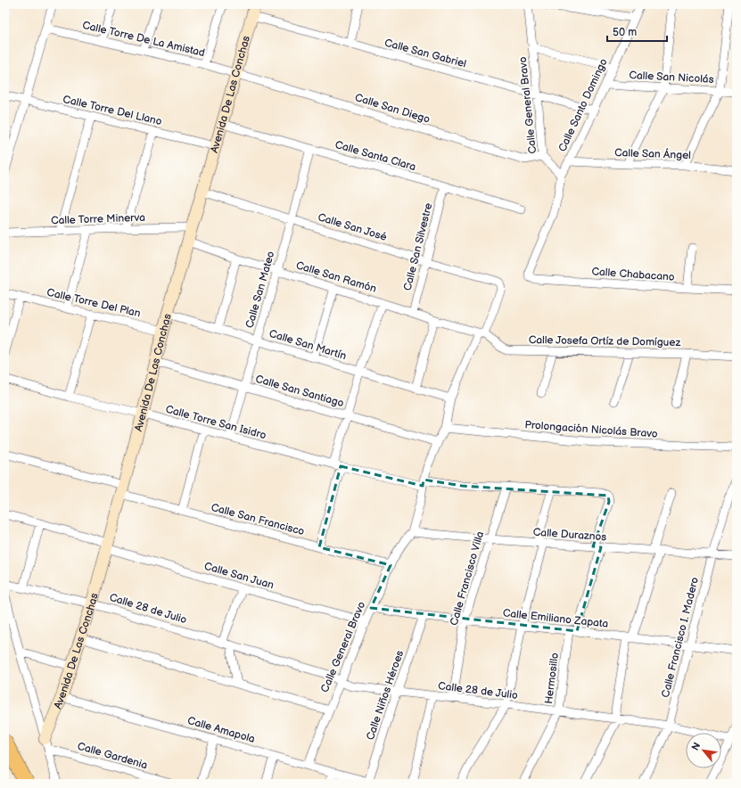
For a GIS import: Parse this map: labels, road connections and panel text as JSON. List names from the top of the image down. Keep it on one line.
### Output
{"streets":{"street":["Calle Torre De La Amistad","Calle San Gabriel","Calle San Nicolás","Avenida De Las Conchas","Calle General Bravo","Calle Santo Domingo","Calle San Diego","Calle Torre Del Llano","Calle San Ángel","Calle Santa Clara","Calle Torre Minerva","Calle San José","Calle San Silvestre","Calle Chabacano","Calle San Ramón","Calle San Mateo","Calle Torre Del Plan","Calle Josefa Ortíz de Domíguez","Calle San Martín","Calle San Santiago","Calle Torre San Isidro","Prolongación Nicolás Bravo","Calle San Francisco","Calle Duraznos","Calle San Juan","Calle Francisco Villa","Calle 28 de Julio","Calle Emiliano Zapata","Calle Francisco I. Madero","Hermosillo","Calle Niños Héroes","Calle Amapola","Calle Gardenia"]},"crossings":[["Calle Torre De La Amistad","Avenida De Las Conchas"],["Calle Torre De La Amistad","Calle San Diego"],["Calle San Gabriel","Avenida De Las Conchas"],["Calle San Gabriel","Calle General Bravo"],["Calle San Gabriel","Calle Santo Domingo"],["Calle San Nicolás","Calle General Bravo"],["Calle San Nicolás","Calle Santo Domingo"],["Avenida De Las Conchas","Calle San Diego"],["Avenida De Las Conchas","Calle Torre Del Llano"],["Avenida De Las Conchas","Calle Santa Clara"],["Avenida De Las Conchas","Calle Torre Minerva"],["Avenida De Las Conchas","Calle San José"],["Avenida De Las Conchas","Calle San Ramón"],["Avenida De Las Conchas","Calle Torre Del Plan"],["Avenida De Las Conchas","Calle San Martín"],["Avenida De Las Conchas","Calle San Santiago"],["Avenida De Las Conchas","Calle Torre San Isidro"],["Avenida De Las Conchas","Calle San Francisco"],["Avenida De Las Conchas","Calle San Juan"],["Avenida De Las Conchas","Calle 28 de Julio"],["Avenida De Las Conchas","Calle Amapola"],["Avenida De Las Conchas","Calle Gardenia"],["Calle General Bravo","Calle Santo Domingo"],["Calle General Bravo","Calle San Diego"],["Calle General Bravo","Calle Chabacano"],["Calle General Bravo","Calle San Francisco"],["Calle General Bravo","Calle Duraznos"],["Calle General Bravo","Calle San Juan"],["Calle General Bravo","Calle 28 de Julio"],["Calle General Bravo","Calle Emiliano Zapata"],["Calle General Bravo","Calle Amapola"],["Calle Santo Domingo","Calle San Ángel"],["Calle Santo Domingo","Calle Chabacano"],["Calle Santa Clara","Calle San Silvestre"],["Calle Santa Clara","Calle San Mateo"],["Calle San José","Calle San Silvestre"],["Calle San José","Calle San Ramón"],["Calle San José","Calle San Mateo"],["Calle San José","Calle Josefa Ortíz de Domíguez"],["Calle San Silvestre","Calle San Ramón"],["Calle San Ramón","Calle San Mateo"],["Calle San Ramón","Calle Josefa Ortíz de Domíguez"],["Calle San Mateo","Calle San Martín"],["Calle San Mateo","Calle San Santiago"],["Calle San Mateo","Calle Torre San Isidro"],["Calle Torre San Isidro","Calle Francisco Villa"],["Calle Torre San Isidro","Hermosillo"],["Calle Duraznos","Calle Francisco Villa"],["Calle Duraznos","Calle Francisco I. Madero"],["Calle Duraznos","Hermosillo"],["Calle Francisco Villa","Calle 28 de Julio"],["Calle Francisco Villa","Calle Emiliano Zapata"],["Calle 28 de Julio","Calle Francisco I. Madero"],["Calle 28 de Julio","Hermosillo"],["Calle 28 de Julio","Calle Niños Héroes"],["Calle Emiliano Zapata","Calle Francisco I. Madero"],["Calle Emiliano Zapata","Hermosillo"],["Calle Emiliano Zapata","Calle Niños Héroes"],["Calle Niños Héroes","Calle Amapola"]],"scale_bar":"50 m","north":"top left"}
